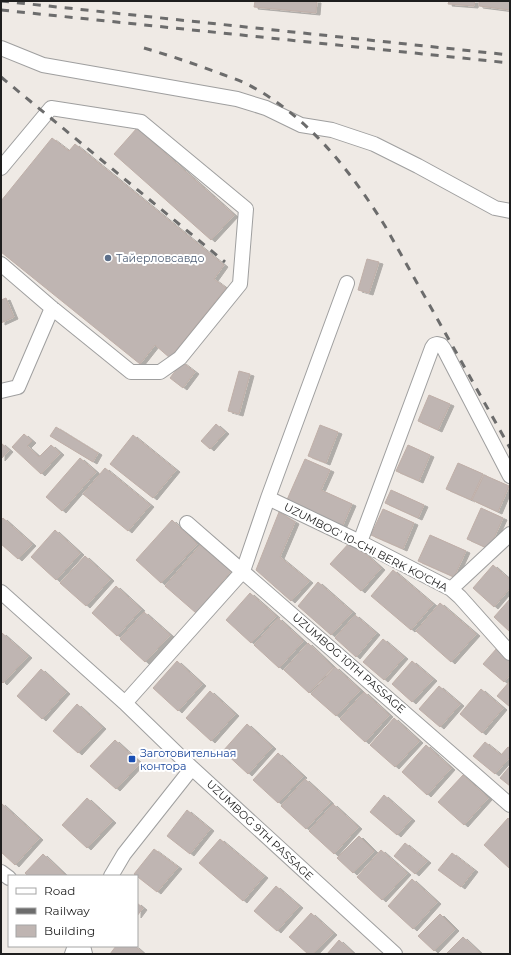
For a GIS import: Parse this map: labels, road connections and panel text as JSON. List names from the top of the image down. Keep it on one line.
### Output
{"streets":{"street":["UZUMBOG' 10-CHI BERK KO'CHA","UZUMBOG 10TH PASSAGE","UZUMBOG 9TH PASSAGE"]},"places":{"other":["Тайерловсавдо"],"transit":["Заготовительная контора"]},"legend":["Road","Railway","Building"]}
